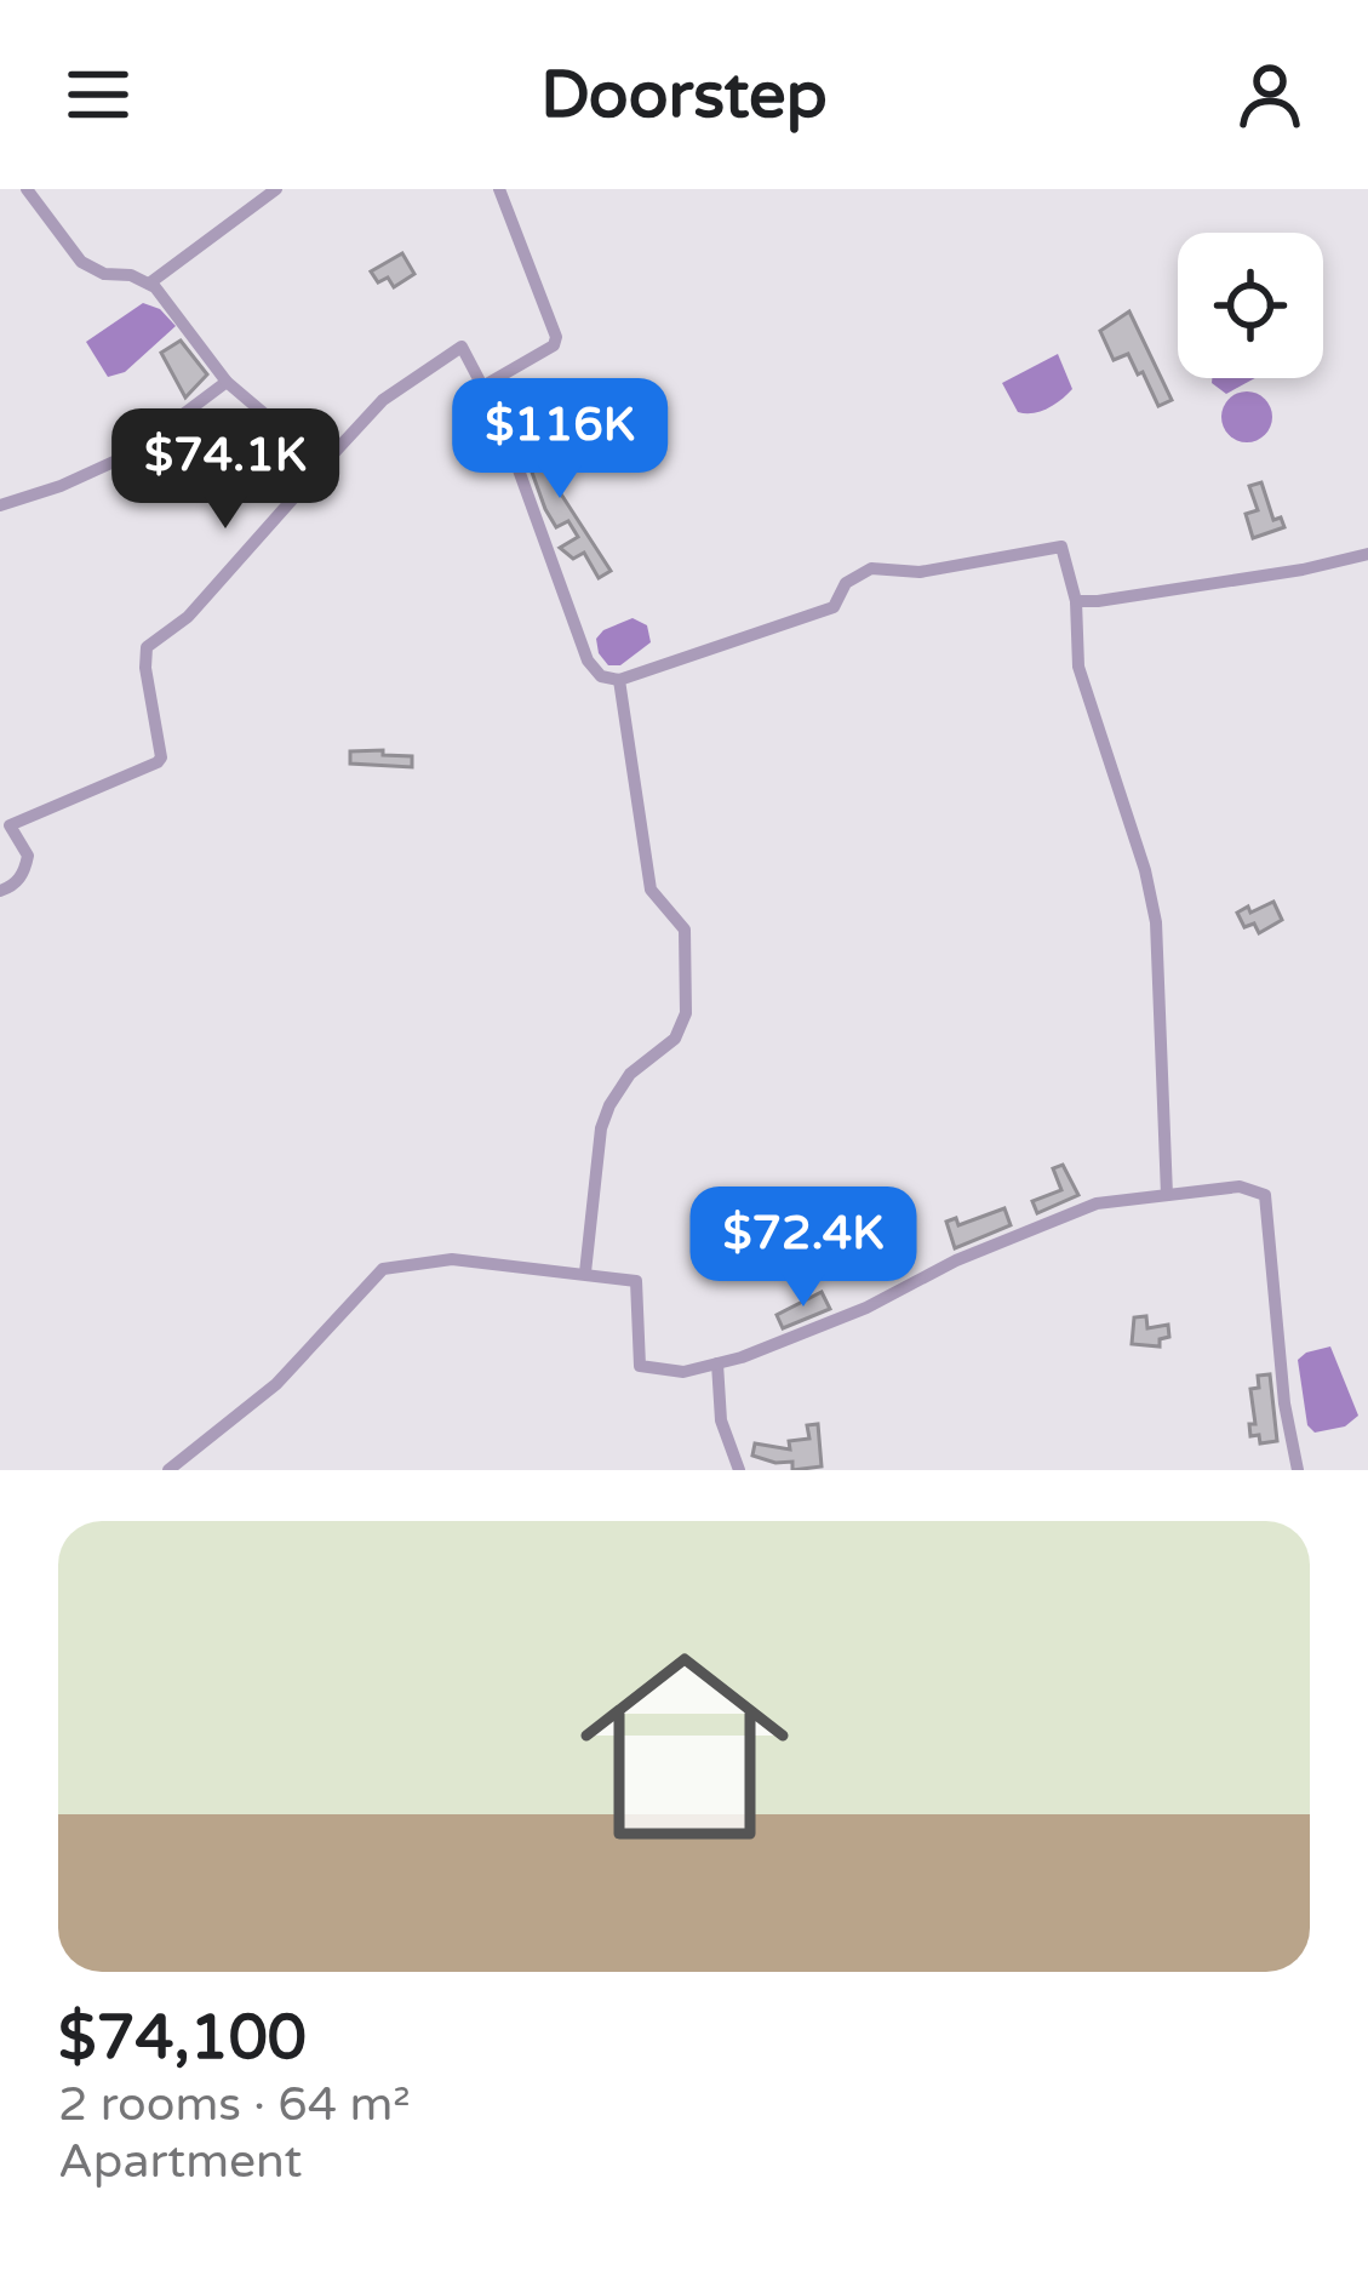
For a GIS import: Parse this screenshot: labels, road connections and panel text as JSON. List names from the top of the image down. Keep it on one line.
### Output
{"page":{"header":"Doorstep","price":["$116K","$74.1K","$72.4K"],"list":[{"name":"$74,100","note":"2 rooms · 64 m² · Apartment"}]}}
